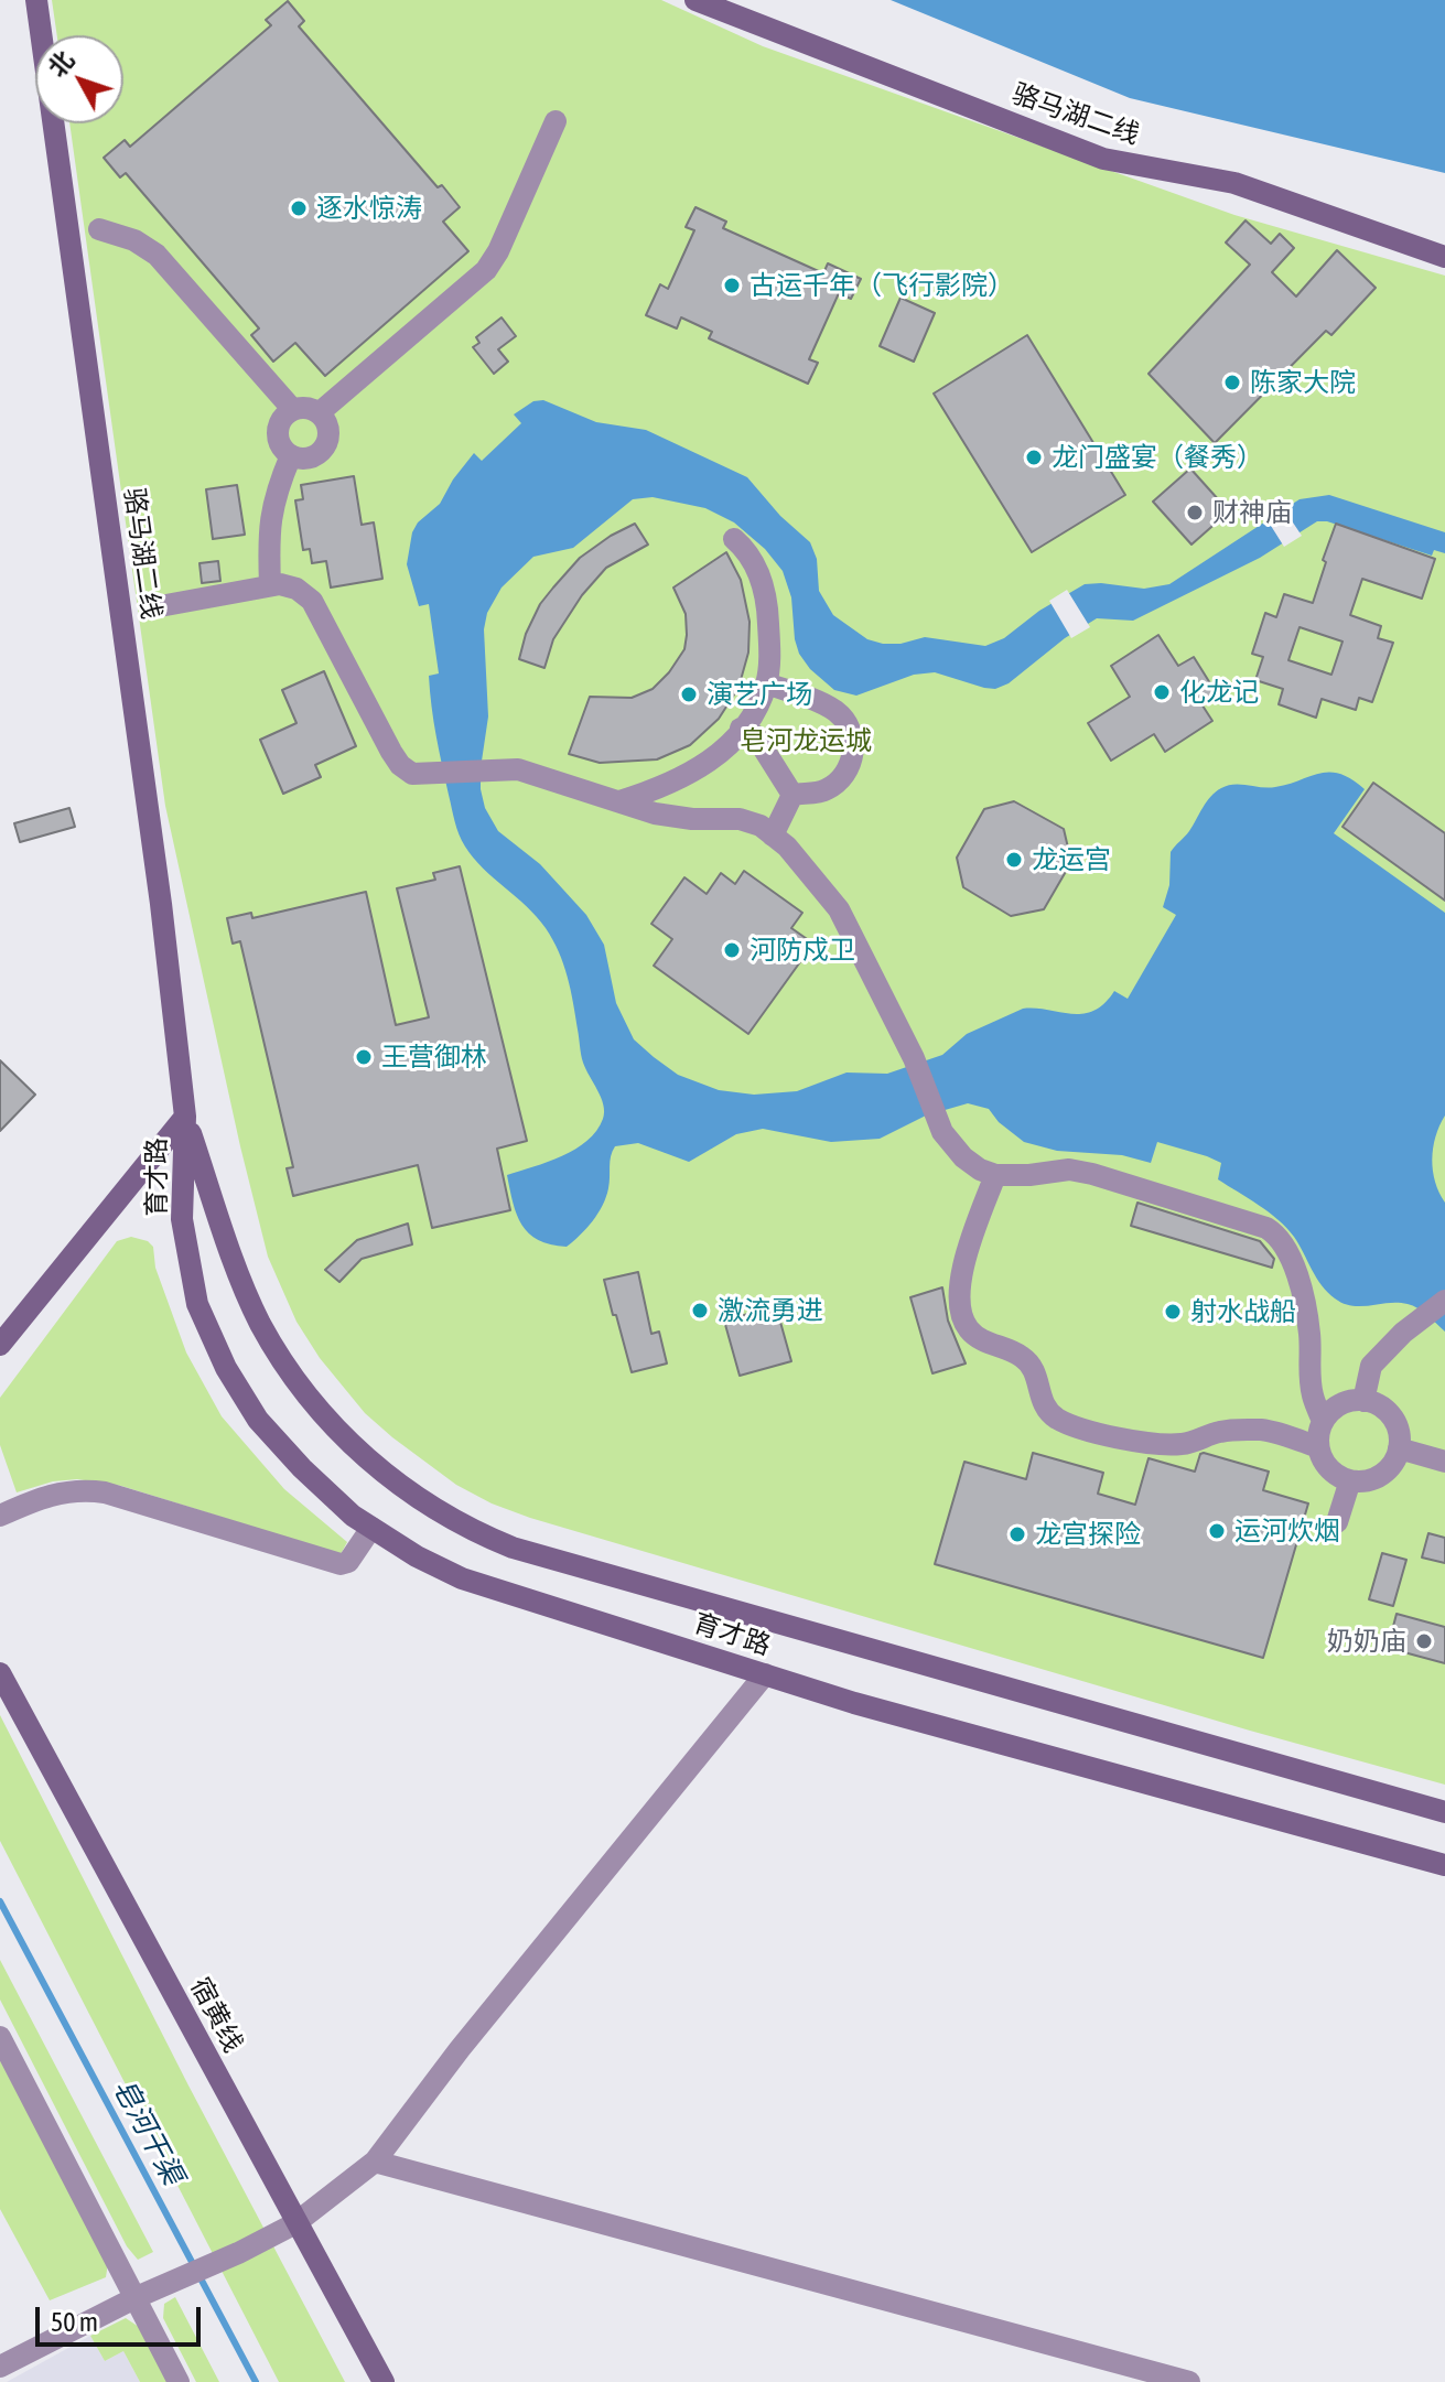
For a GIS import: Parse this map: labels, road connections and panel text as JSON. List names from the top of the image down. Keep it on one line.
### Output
{"streets":{"street":["骆马湖二线","育才路","宿黄线"]},"crossings":[["骆马湖二线","育才路"]],"water":["皂河干渠"],"parks":["皂河龙运城"],"places":["逐水惊涛","古运千年（飞行影院）","陈家大院","龙门盛宴（餐秀）","财神庙","化龙记","演艺广场","龙运宫","河防戍卫","王营御林","激流勇进","射水战船","运河炊烟","龙宫探险","奶奶庙"],"scale_bar":"50 m","north":"top left"}
